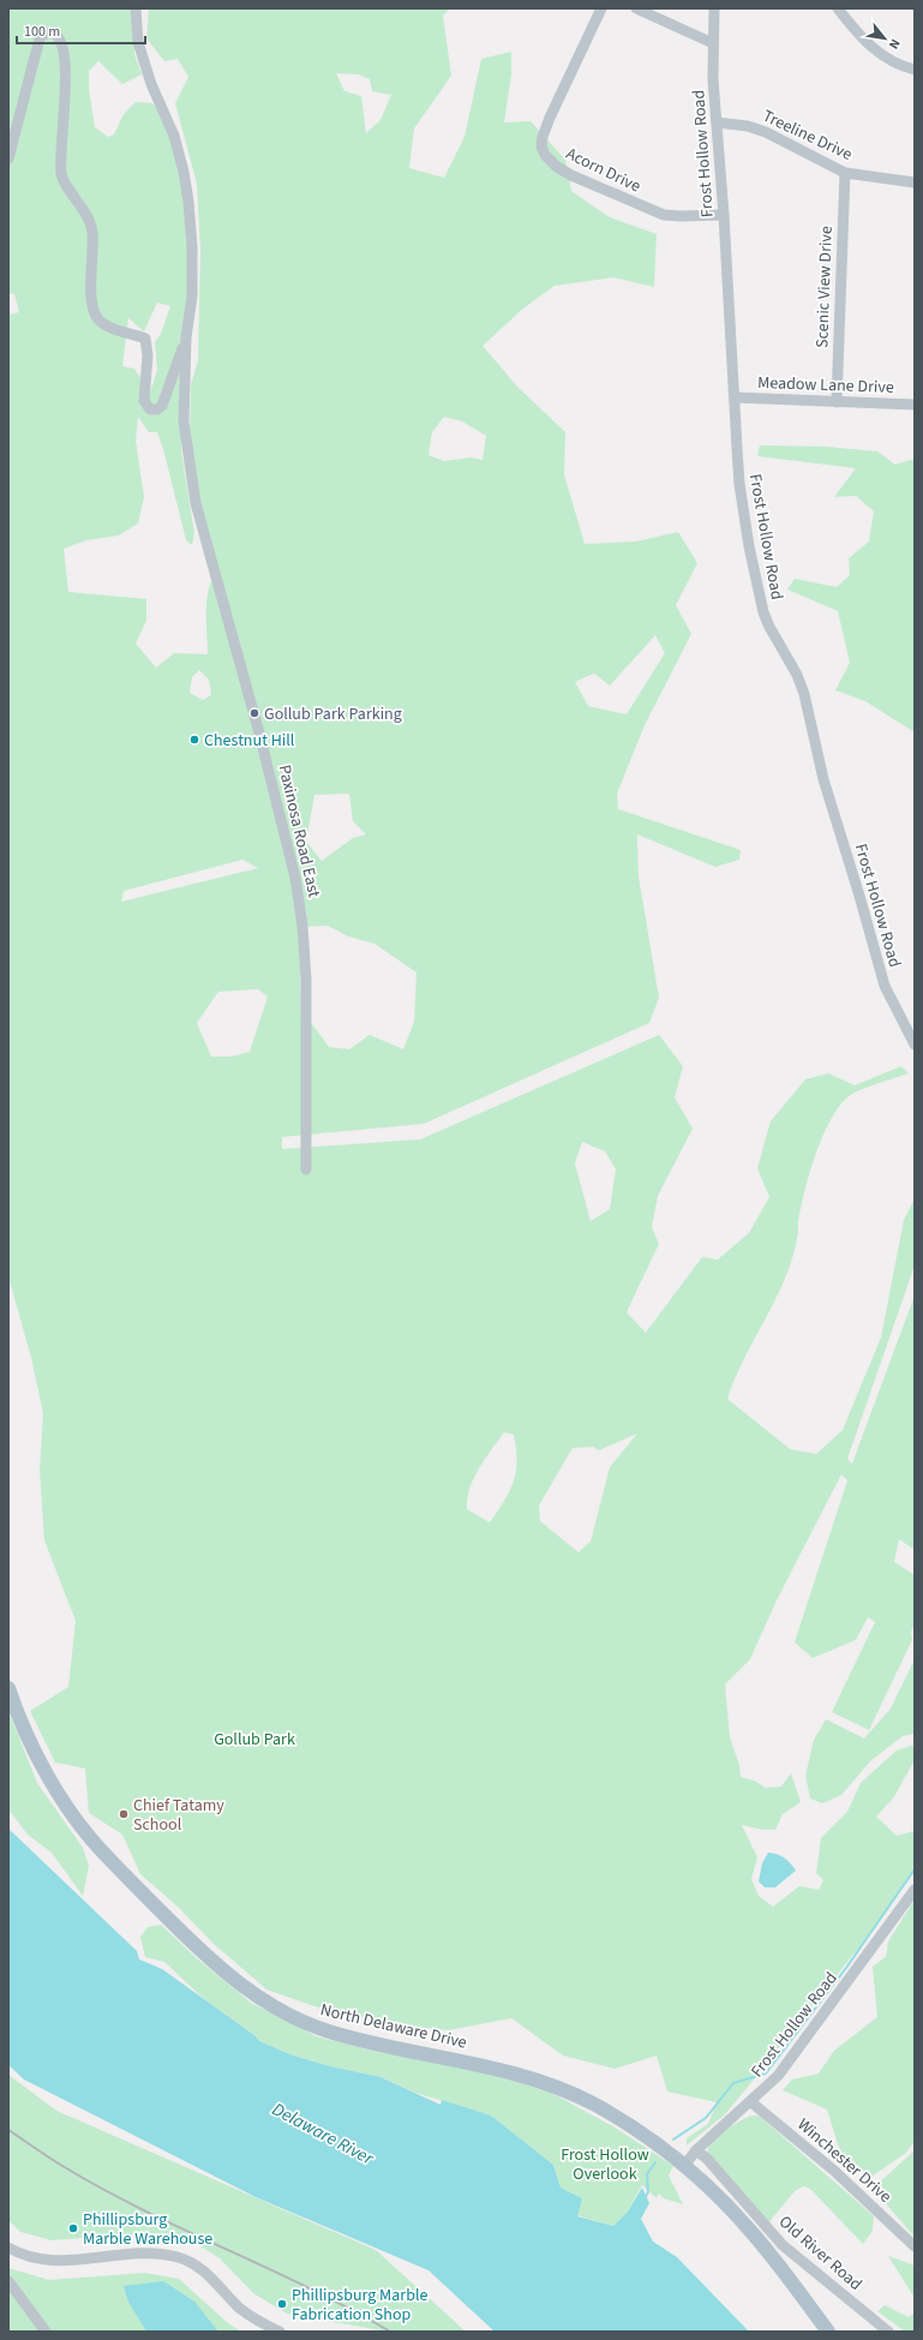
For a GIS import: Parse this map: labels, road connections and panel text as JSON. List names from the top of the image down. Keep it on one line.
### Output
{"streets":{"main road":["North Delaware Drive"],"street":["Treeline Drive","Frost Hollow Road","Acorn Drive","Scenic View Drive","Meadow Lane Drive","Paxinosa Road East","Winchester Drive","Old River Road"]},"crossings":[["Treeline Drive","Frost Hollow Road"],["Treeline Drive","Scenic View Drive"],["Frost Hollow Road","Acorn Drive"],["Frost Hollow Road","Meadow Lane Drive"],["Frost Hollow Road","North Delaware Drive"],["Frost Hollow Road","Winchester Drive"],["Frost Hollow Road","Old River Road"],["Scenic View Drive","Meadow Lane Drive"]],"water":["Delaware River"],"parks":["Gollub Park","Frost Hollow Overlook"],"places":["Gollub Park Parking","Chestnut Hill","Chief Tatamy School","Phillipsburg Marble Warehouse","Phillipsburg Marble Fabrication Shop"],"scale_bar":"100 m","north":"bottom right"}
